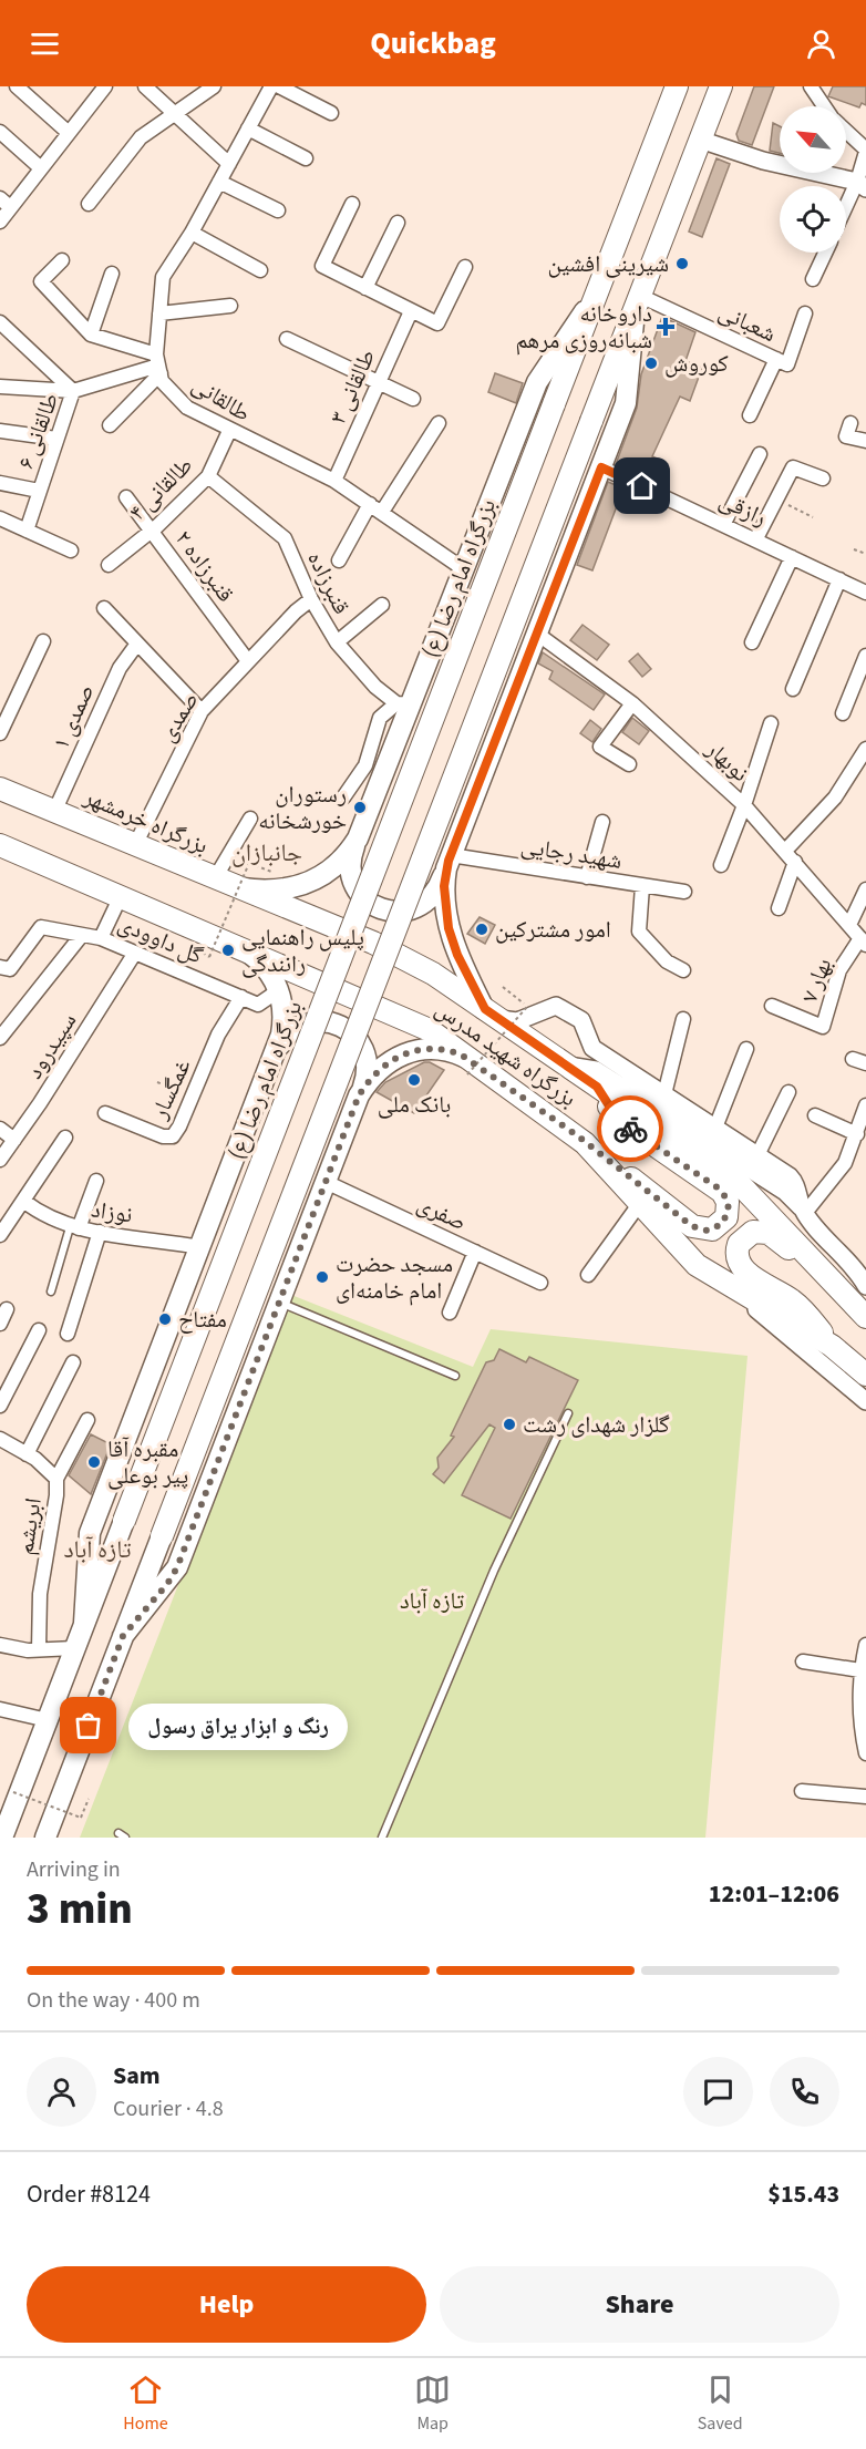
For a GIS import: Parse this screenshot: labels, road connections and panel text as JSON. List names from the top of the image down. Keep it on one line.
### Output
{"streets":{"highway":["بزرگراه امام رضا (ع)","بزرگراه خرمشهر","بزرگراه شهید مدرس"],"street":["شعبانی","طالقانی ۳","طالقانی","طالقانی ۶","طالقانی ۴","رازقی","قنبرزاده ۲","قنبرزاده","صمدی ۱","صمدی","نوبهار","شهید رجایی","گل داوودی","بهار ۷","سپیدرود","غمگسار","نوزاد","صفری","ابریشم"]},"crossings":[["طالقانی ۳","طالقانی"],["طالقانی","طالقانی ۶"],["طالقانی","طالقانی ۴"],["طالقانی","بزرگراه امام رضا (ع)"],["طالقانی ۴","قنبرزاده ۲"],["طالقانی ۴","قنبرزاده"],["قنبرزاده ۲","صمدی"],["بزرگراه امام رضا (ع)","قنبرزاده"],["بزرگراه امام رضا (ع)","بزرگراه خرمشهر"],["بزرگراه امام رضا (ع)","نوزاد"],["قنبرزاده","صمدی"],["صمدی ۱","بزرگراه خرمشهر"],["صمدی","بزرگراه خرمشهر"],["نوبهار","بهار ۷"],["بزرگراه خرمشهر","بزرگراه شهید مدرس"],["گل داوودی","سپیدرود"],["گل داوودی","غمگسار"]],"districts":["جانبازان","تازه آباد"],"parks":["تازه آباد"],"places":{"other":["شیرینی افشین","کوروش","رستوران خورشخانه","امور مشترکین","پلیس راهنمایی رانندگی","بانک ملی","مسجد حضرت امام خامنه‌ای","مفتاح","گلزار شهدای رشت","مقبره آقا پیر بوعلی","رنگ و ابزار یراق رسول"],"health":["داروخانه شبانه‌روزی مرهم"]},"north":"top left","page":{"header":"Quickbag","bubble":"رنگ و ابزار یراق رسول","heading":["3 min","Arriving in","12:01–12:06"],"panel":["Sam","Courier · 4.8","Order #8124","$15.43"],"bar":"On the way · 400 m","buttons":["Help","Share"],"tabs":["Home","Map","Saved"]}}
